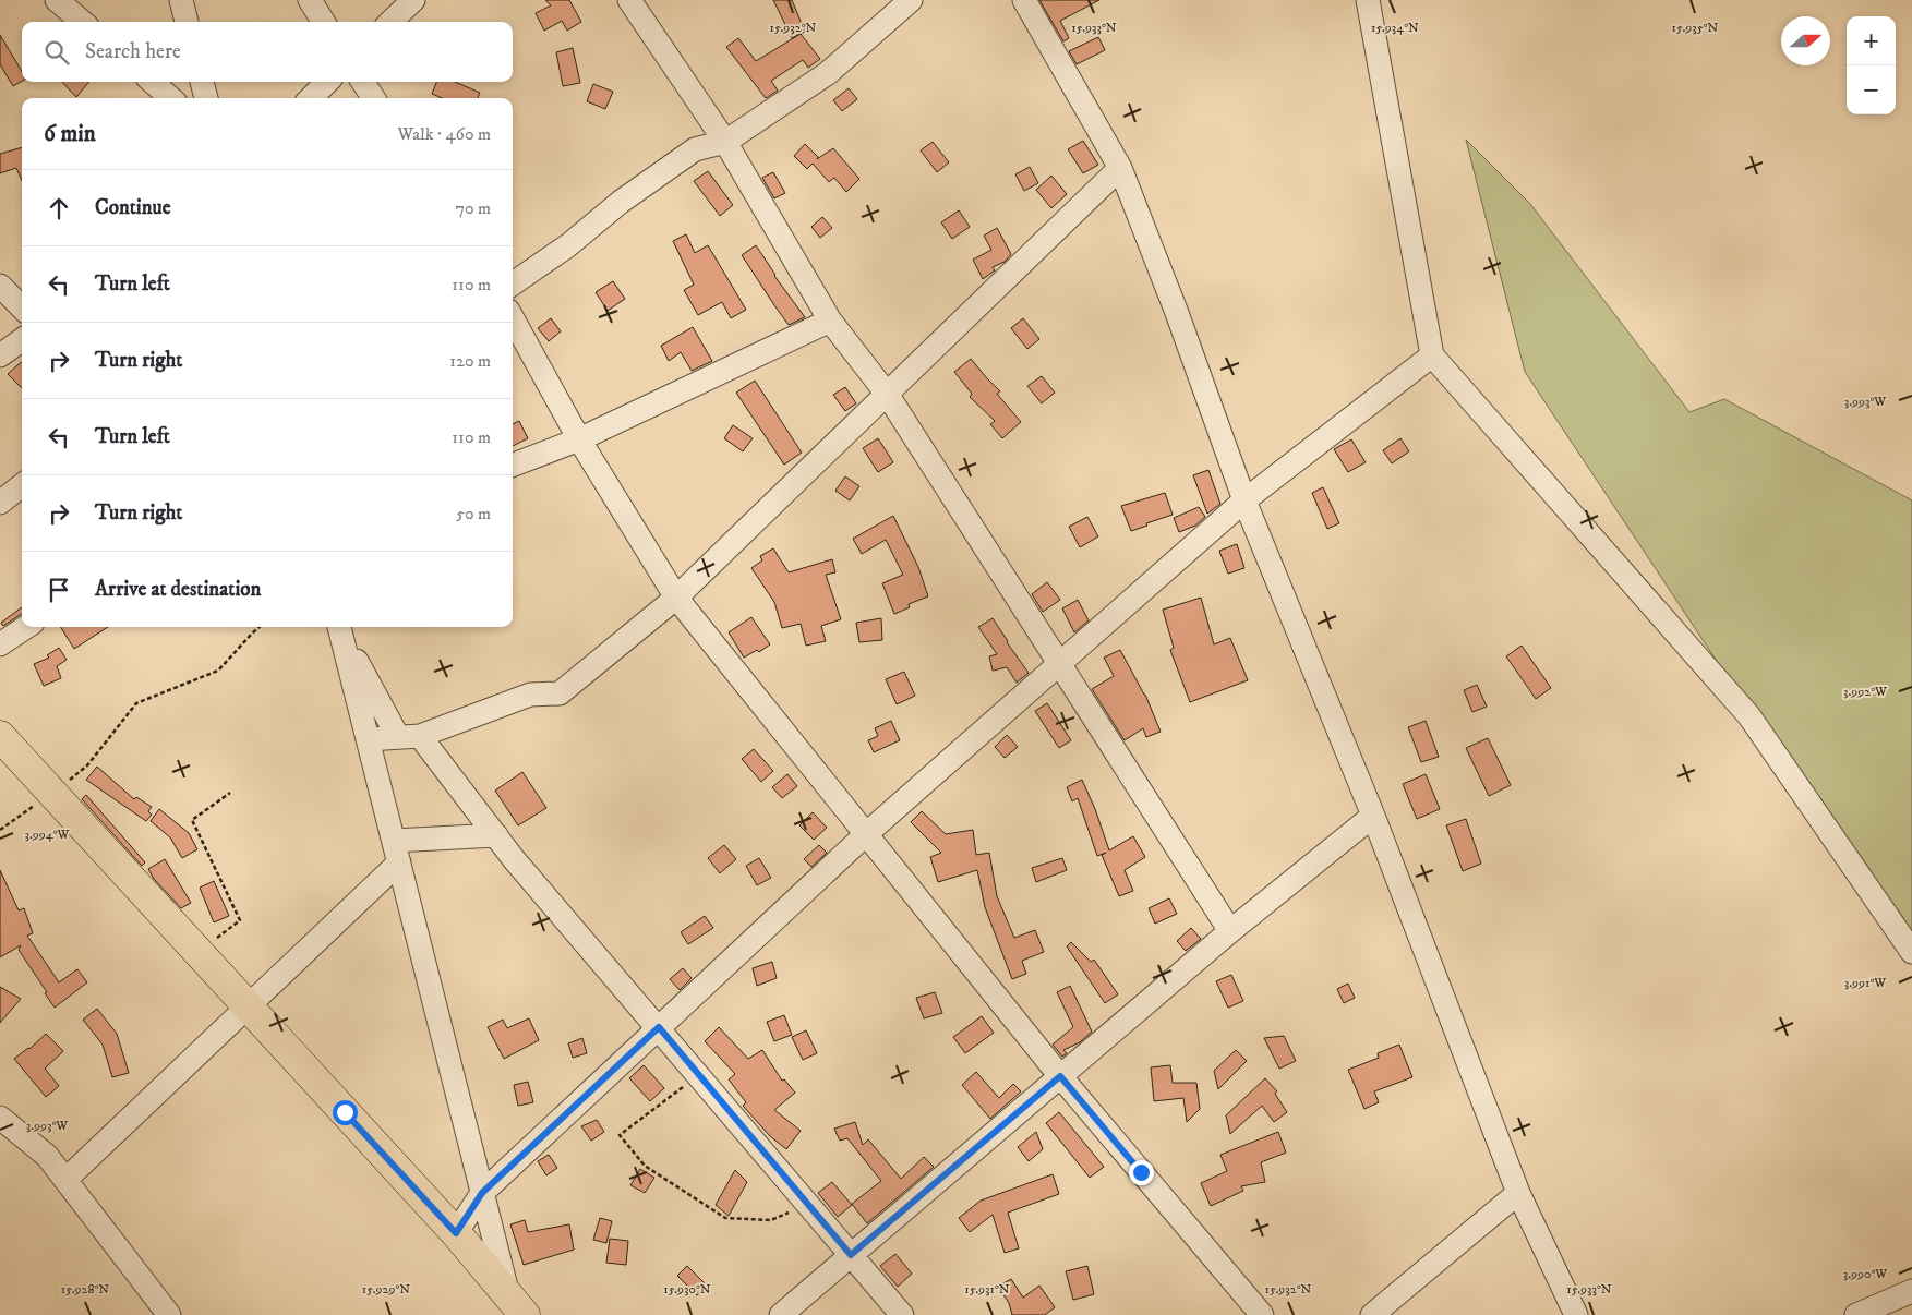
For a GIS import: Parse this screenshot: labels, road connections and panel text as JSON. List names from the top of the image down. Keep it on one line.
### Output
{"north":"right","page":{"map_buttons":["+","−"],"search":"Search here","heading":["6 min","Walk · 460 m"],"list":[["Continue","70 m"],["Turn left","110 m"],["Turn right","120 m"],["Turn left","110 m"],["Turn right","50 m"],"Arrive at destination"]},"coordinates":["15.932°N","15.933°N","15.934°N","15.935°N","3.993°W","3.992°W","3.994°W","3.991°W","3.990°W","15.928°N","15.929°N","15.930°N","15.931°N"]}
